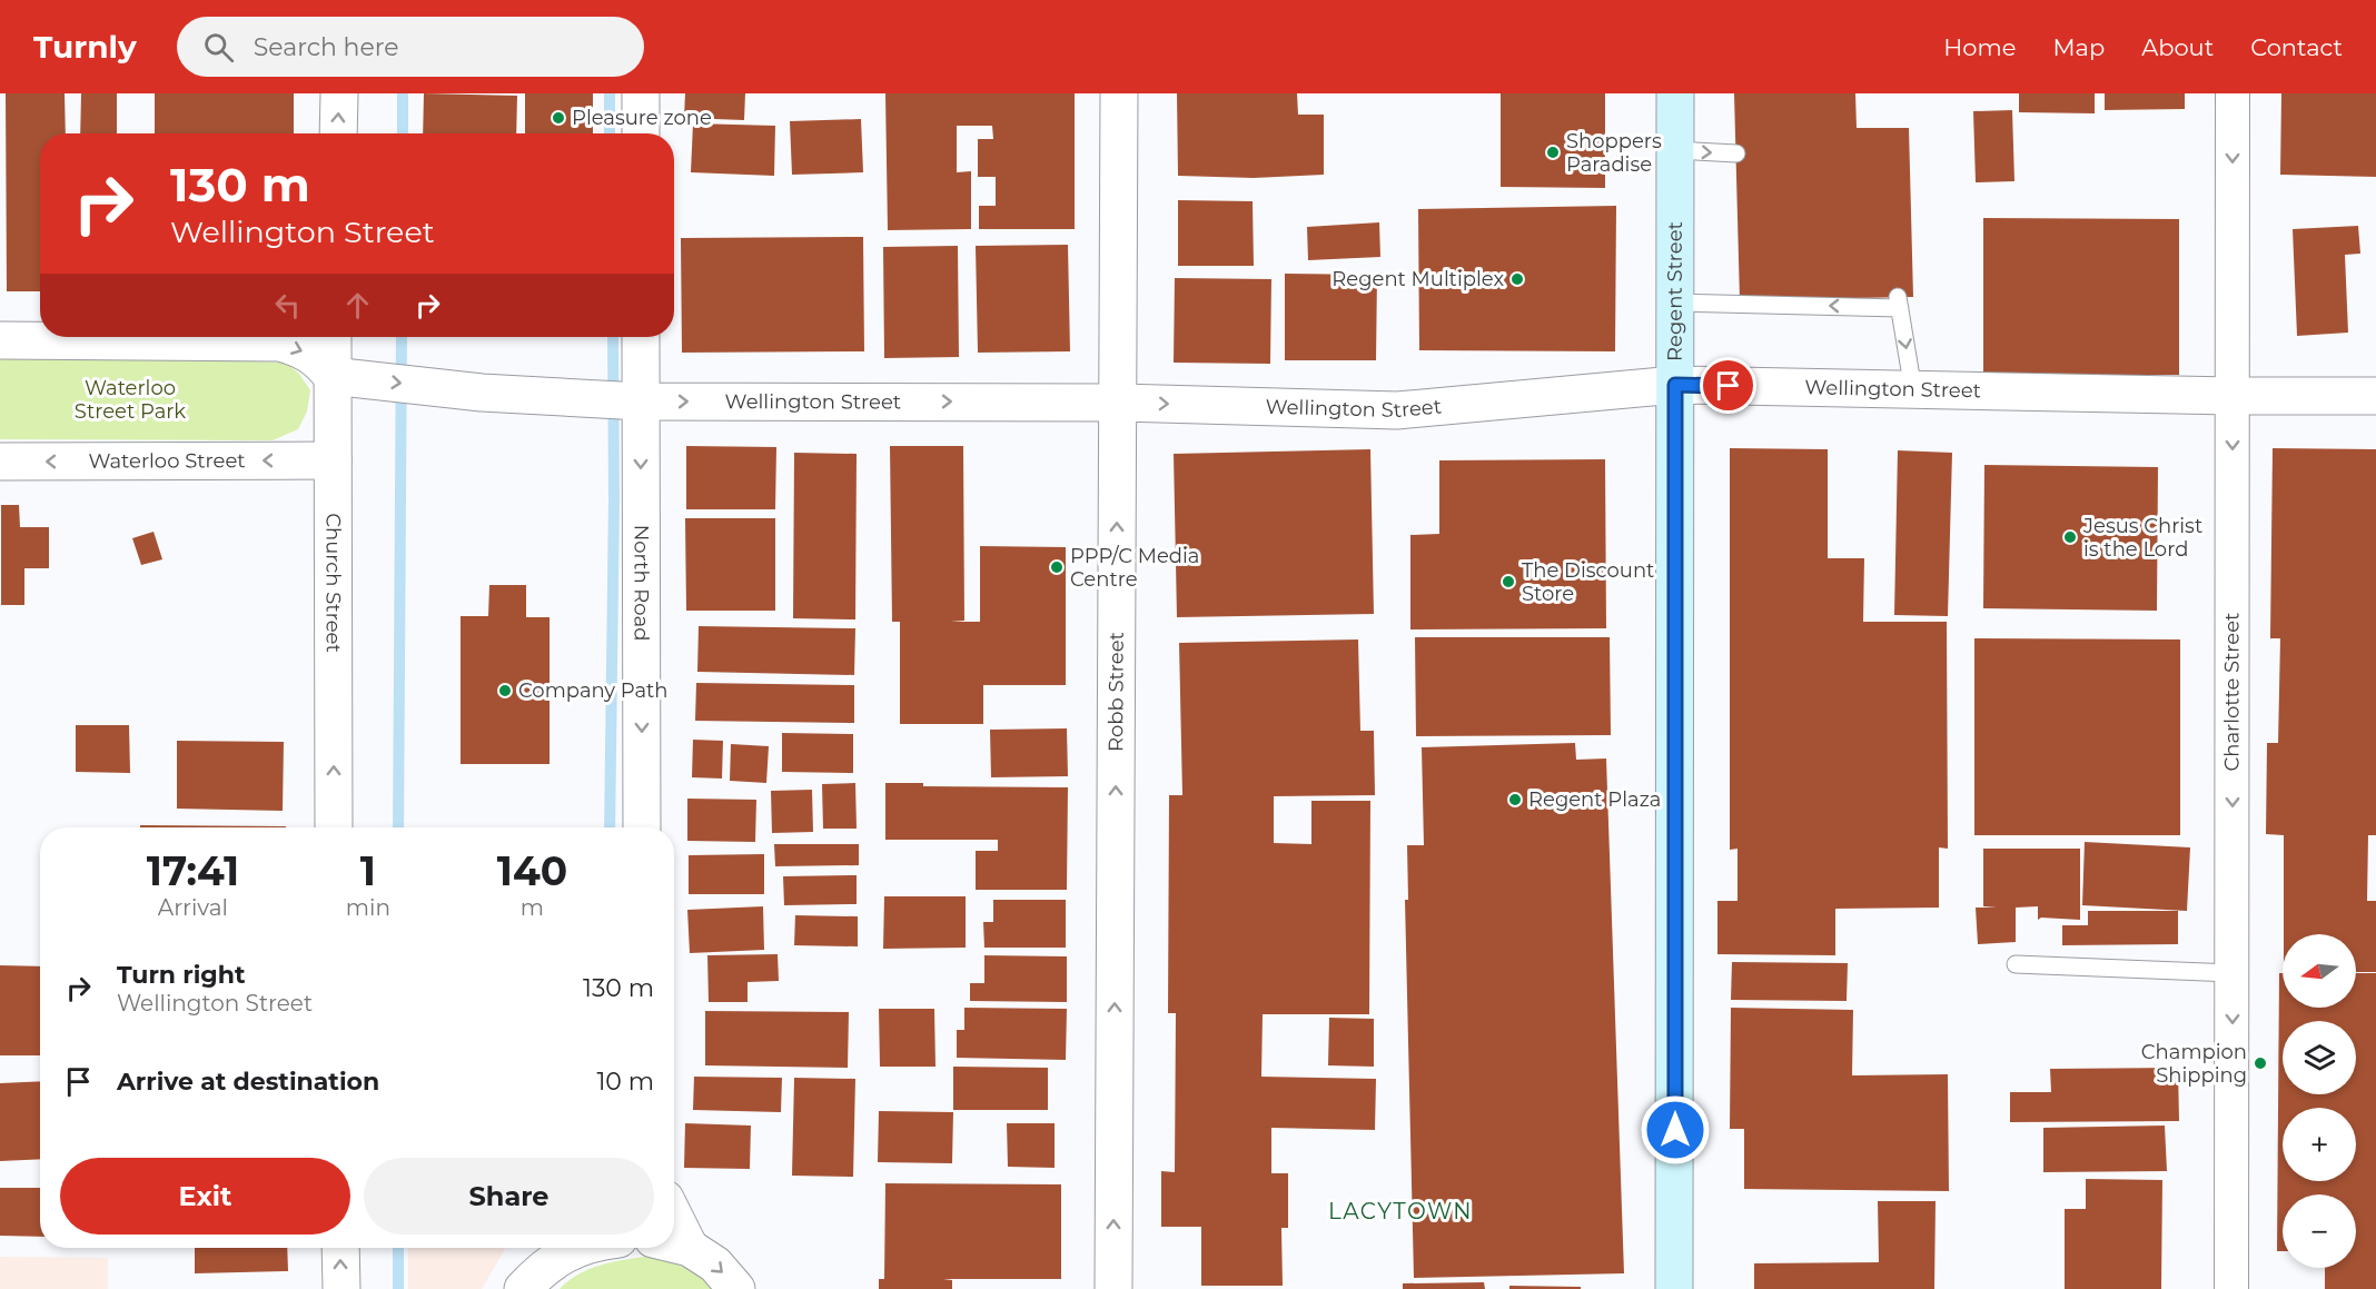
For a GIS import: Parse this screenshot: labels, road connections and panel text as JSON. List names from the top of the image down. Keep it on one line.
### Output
{"streets":{"main road":["Regent Street"],"street":["Wellington Street","Waterloo Street","Church Street","North Road","Robb Street","Charlotte Street"]},"crossings":[["Regent Street","Wellington Street"],["Wellington Street","Church Street"],["Wellington Street","North Road"],["Wellington Street","Robb Street"],["Wellington Street","Charlotte Street"],["Waterloo Street","Church Street"]],"one_way":["Wellington Street","Church Street","North Road","Robb Street","Charlotte Street"],"districts":["LACYTOWN"],"parks":["Waterloo Street Park"],"places":["Pleasure zone","Shoppers Paradise","Regent Multiplex","Jesus Christ is the Lord","PPP/C Media Centre","The Discount Store","Company Path","Regent Plaza","Champion Shipping"],"north":"left","page":{"header":"Turnly","search":"Search here","nav":["Home","Map","About","Contact"],"turn":["130 m","Wellington Street"],"eta":["17:41","Arrival","1","min","140","m"],"map_buttons":["+","−"],"list":[{"name":"Turn right","note":"Wellington Street","value":"130 m"},{"name":"Arrive at destination","value":"10 m"}],"buttons":["Exit","Share"]}}
